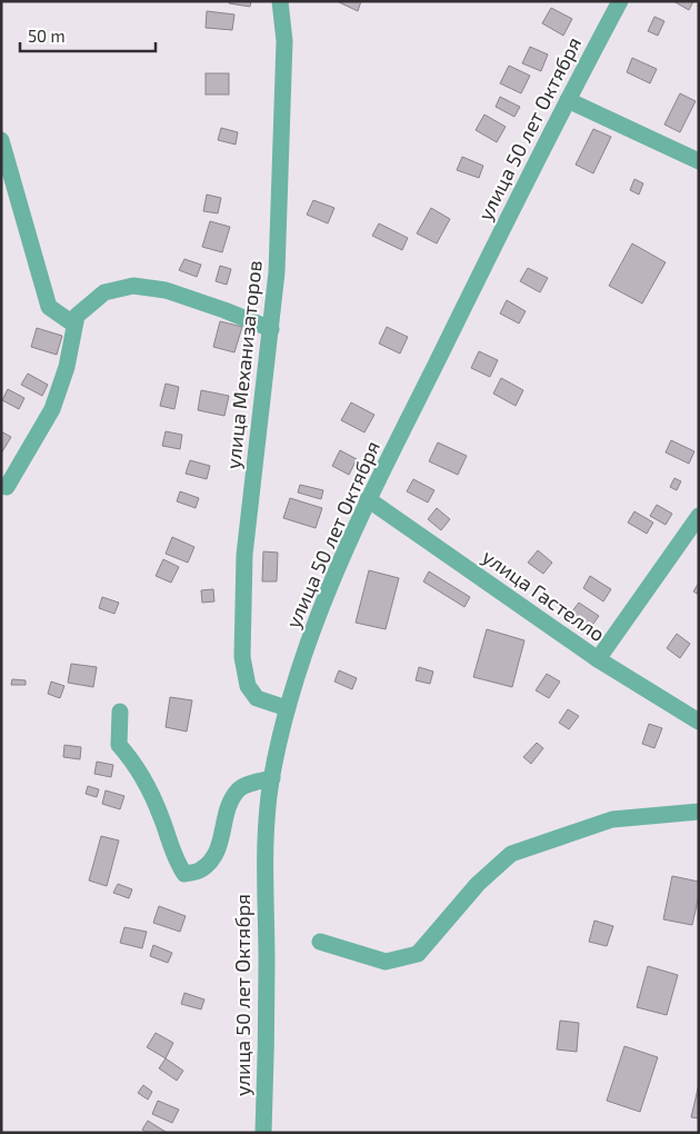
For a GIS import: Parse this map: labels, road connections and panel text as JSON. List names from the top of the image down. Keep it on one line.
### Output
{"streets":{"street":["улица 50 лет Октября","улица Механизаторов","улица Гастелло"]},"crossings":[["улица 50 лет Октября","улица Механизаторов"],["улица 50 лет Октября","улица Гастелло"]],"scale_bar":"50 m"}
